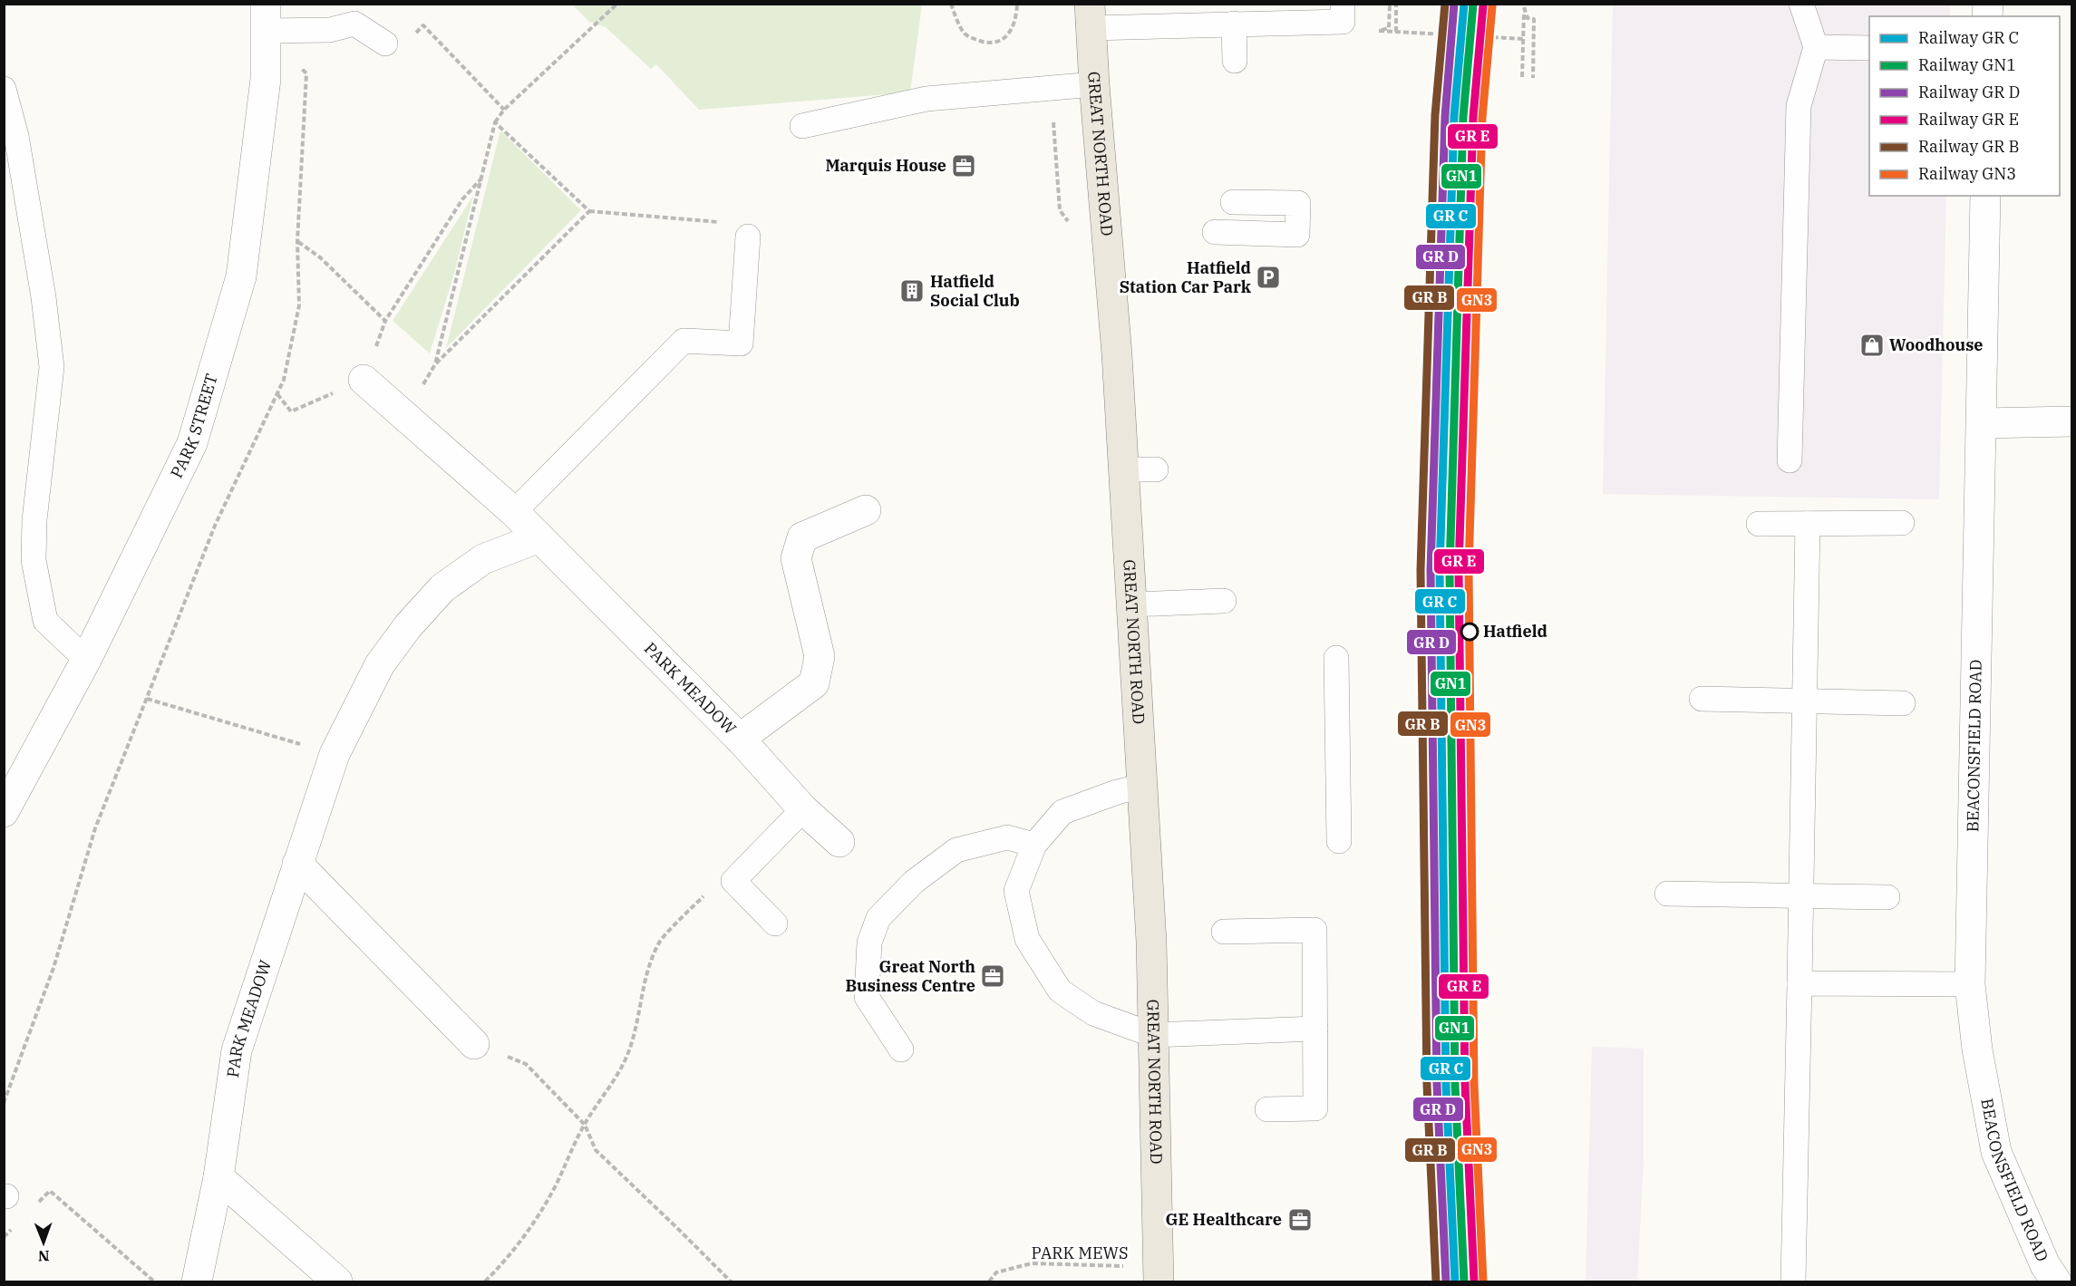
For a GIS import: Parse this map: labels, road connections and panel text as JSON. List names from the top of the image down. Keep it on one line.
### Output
{"streets":{"main road":["GREAT NORTH ROAD"],"street":["PARK STREET","PARK MEADOW","BEACONSFIELD ROAD"],"path":["PARK MEWS"]},"places":{"office":["Marquis House","Great North Business Centre","GE Healthcare"],"parking":["Hatfield Station Car Park"],"building":["Hatfield Social Club"],"shop":["Woodhouse"],"other":["Hatfield"]},"lines":["rail line GN1","rail line GN3"],"legend":["Railway GR C","Railway GN1","Railway GR D","Railway GR E","Railway GR B","Railway GN3"],"north":"bottom"}
